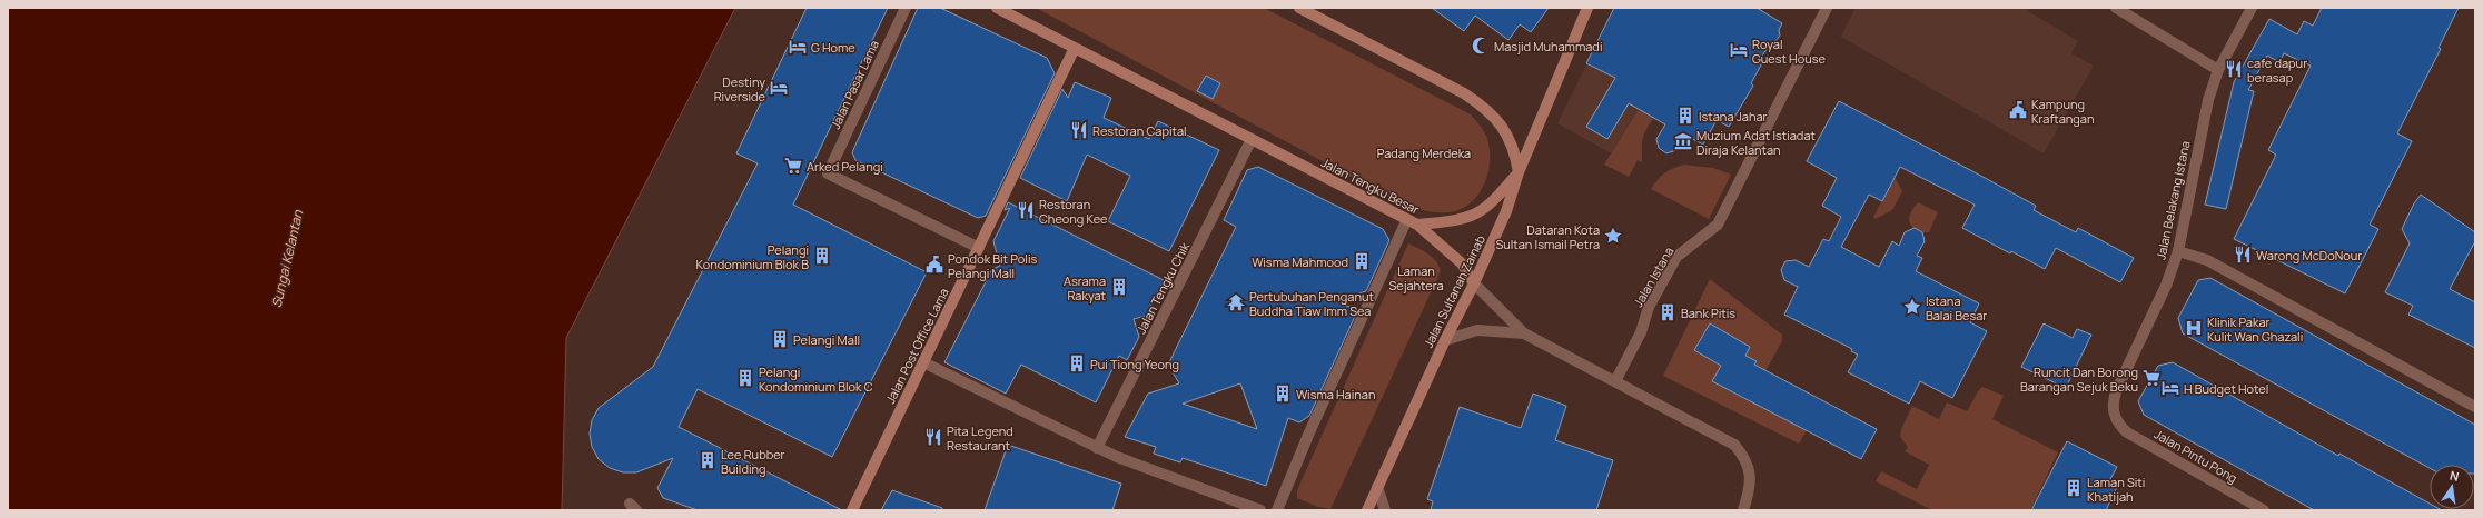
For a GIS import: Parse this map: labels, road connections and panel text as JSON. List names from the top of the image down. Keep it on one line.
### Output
{"streets":{"main road":["Jalan Tengku Besar","Jalan Sultanah Zainab","Jalan Post Office Lama"],"street":["Jalan Pasar Lama","Jalan Belakang Istana","Jalan Istana","Jalan Tengku Chik","Jalan Pintu Pong"]},"crossings":[["Jalan Pasar Lama","Jalan Post Office Lama"],["Jalan Tengku Besar","Jalan Tengku Chik"],["Jalan Tengku Besar","Jalan Sultanah Zainab"],["Jalan Tengku Besar","Jalan Post Office Lama"],["Jalan Belakang Istana","Jalan Pintu Pong"]],"water":["Sungai Kelantan"],"parks":["Padang Merdeka","Laman Sejahtera"],"places":{"mosque":["Masjid Muhammadi"],"hotel":["G Home","Royal Guest House","Destiny Riverside","H Budget Hotel"],"restaurant":["cafe dapur berasap","Restoran Capital","Restoran Cheong Kee","Warong McDoNour","Pita Legend Restaurant"],"public building":["Kampung Kraftangan","Pondok Bit Polis Pelangi Mall"],"building":["Istana Jahar","Pelangi Kondominium Blok B","Wisma Mahmood","Asrama Rakyat","Bank Pitis","Pelangi Mall","Pui Tiong Yeong","Pelangi Kondominium Blok C","Wisma Hainan","Lee Rubber Building","Laman Siti Khatijah"],"museum":["Muzium Adat Istiadat Diraja Kelantan"],"supermarket":["Arked Pelangi","Runcit Dan Borong Barangan Sejuk Beku"],"place":["Dataran Kota Sultan Ismail Petra","Istana Balai Besar"],"temple":["Pertubuhan Penganut Buddha Tiaw Imm Sea"],"hospital":["Klinik Pakar Kulit Wan Ghazali"]},"north":"top"}
